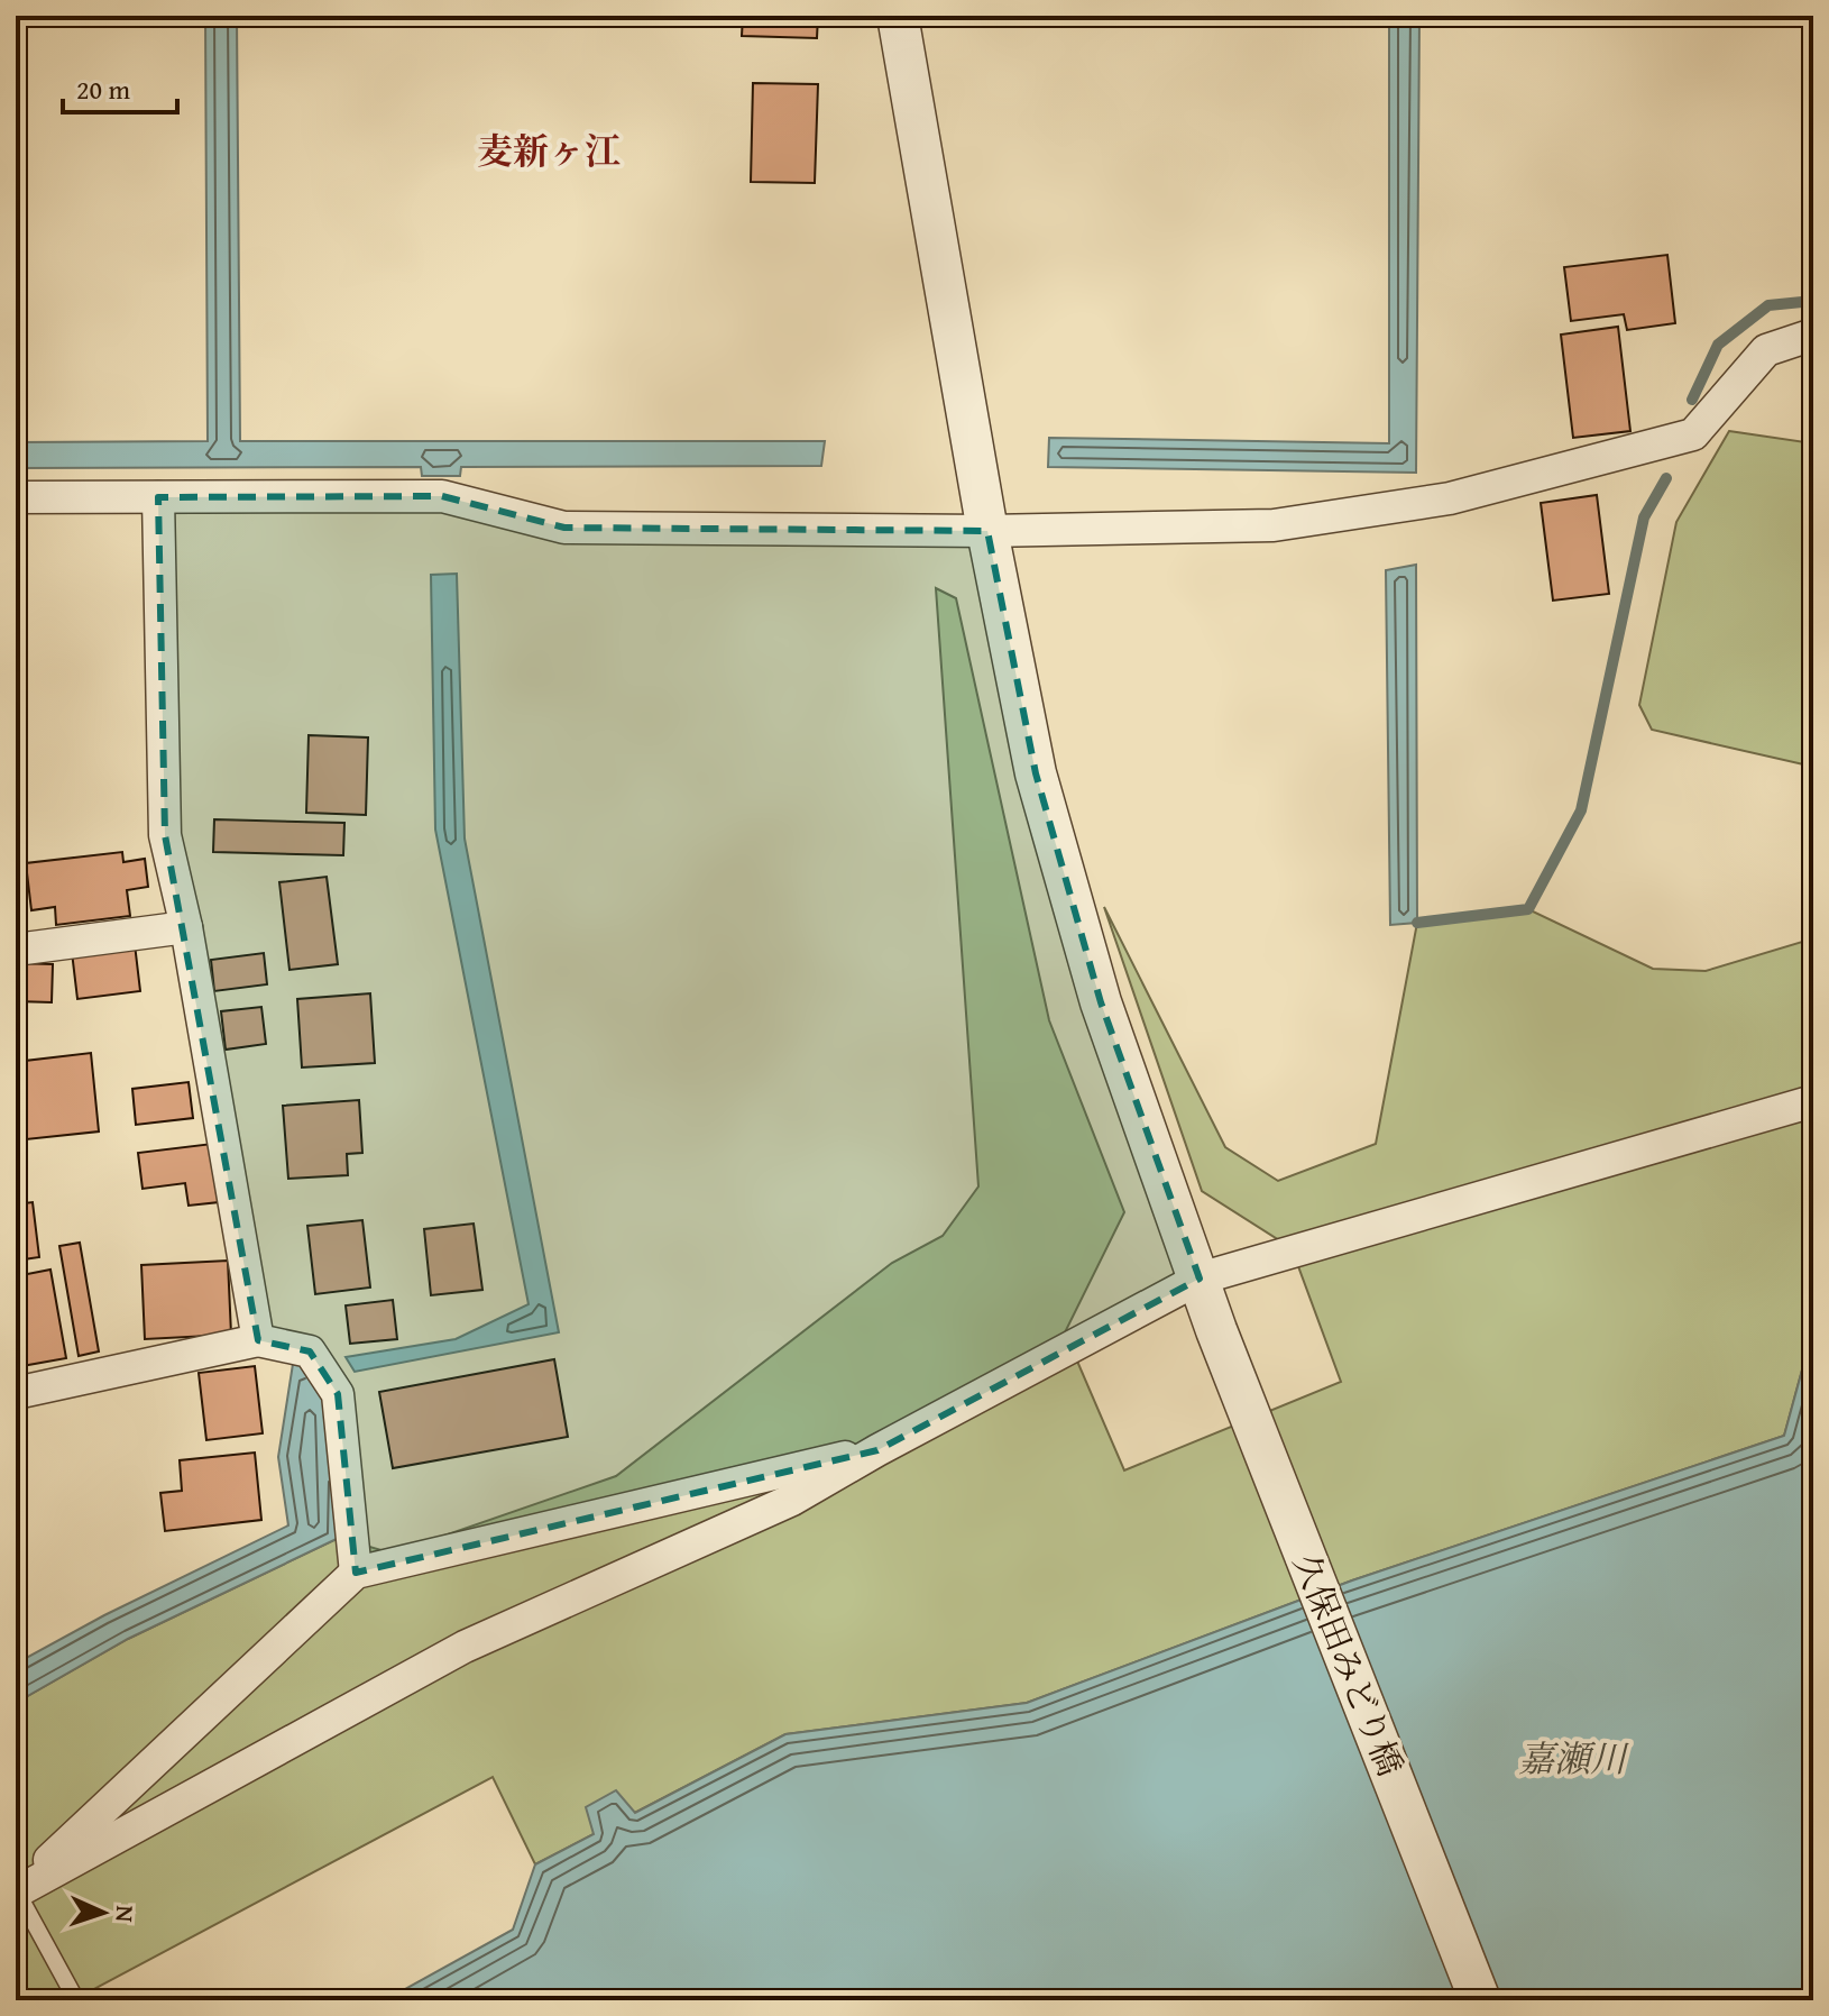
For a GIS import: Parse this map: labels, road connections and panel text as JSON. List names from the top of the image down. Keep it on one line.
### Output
{"streets":{"street":["久保田みどり橋"]},"districts":["麦新ヶ江"],"water":["嘉瀬川"],"scale_bar":"20 m","north":"right"}
